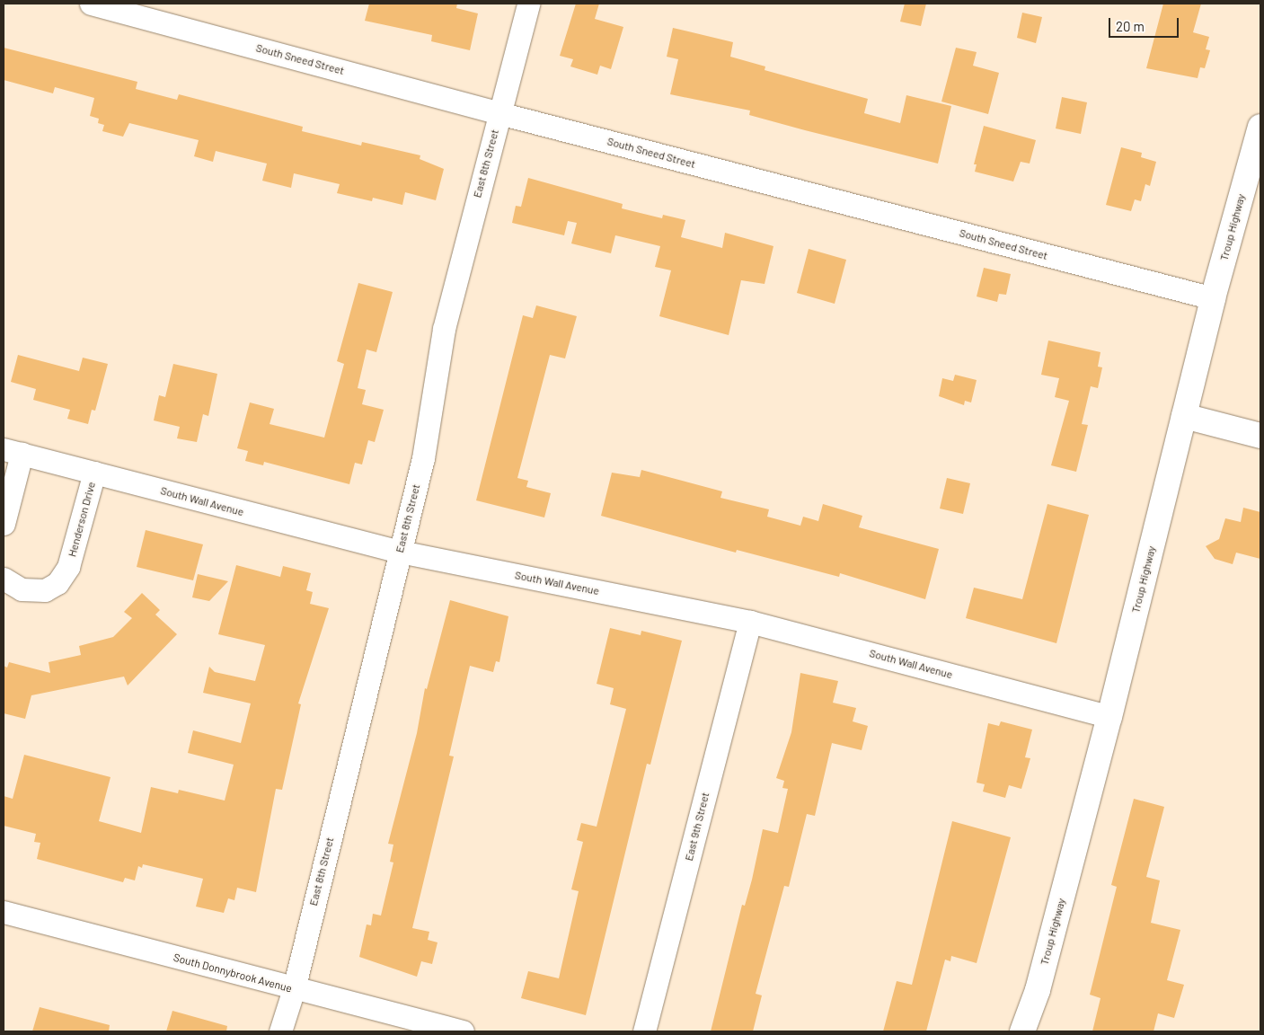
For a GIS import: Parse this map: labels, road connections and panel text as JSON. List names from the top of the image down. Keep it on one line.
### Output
{"streets":{"main road":["Troup Highway"],"street":["South Sneed Street","East 8th Street","South Wall Avenue","Henderson Drive","East 9th Street","South Donnybrook Avenue"]},"crossings":[["South Sneed Street","East 8th Street"],["South Sneed Street","Troup Highway"],["East 8th Street","South Wall Avenue"],["East 8th Street","South Donnybrook Avenue"],["Troup Highway","South Wall Avenue"],["South Wall Avenue","Henderson Drive"],["South Wall Avenue","East 9th Street"]],"scale_bar":"20 m"}
